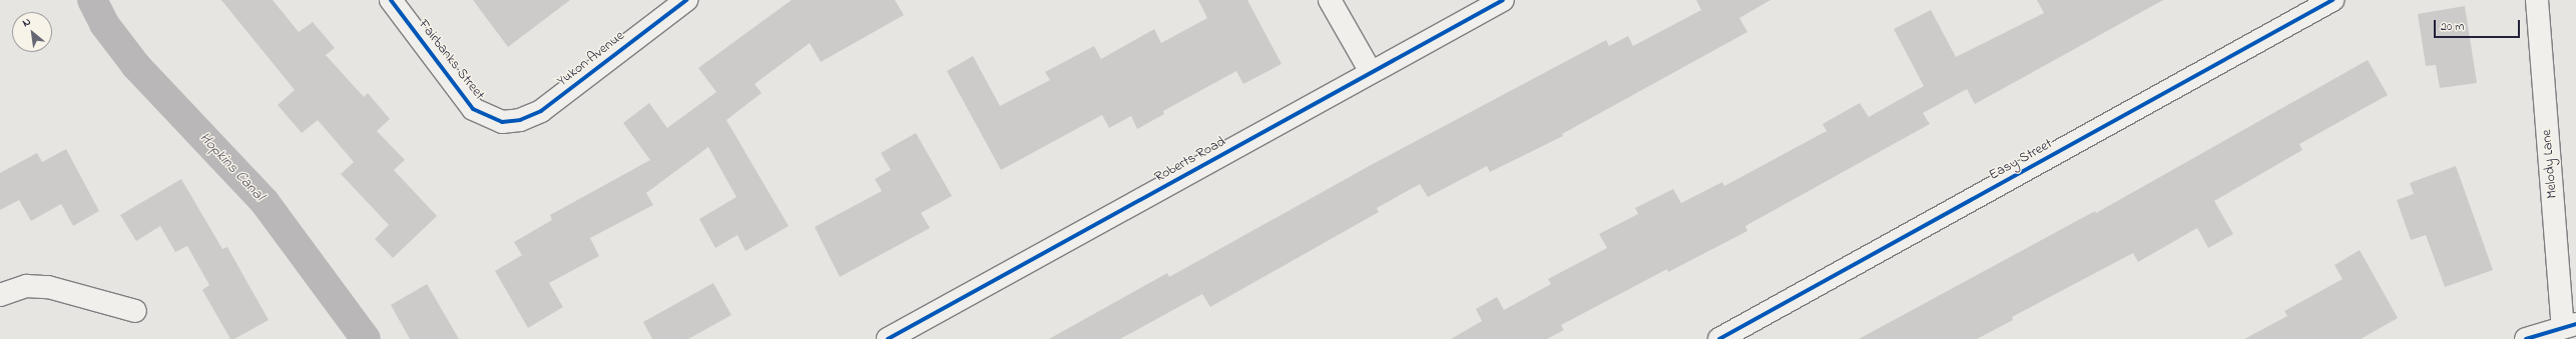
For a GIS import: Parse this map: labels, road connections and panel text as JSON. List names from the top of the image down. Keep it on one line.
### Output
{"streets":{"street":["Yukon Avenue","Fairbanks Street","Roberts Road","Easy Street","Melody Lane"]},"crossings":[["Yukon Avenue","Fairbanks Street"]],"water":["Hopkins Canal"],"scale_bar":"20 m","north":"top left"}
